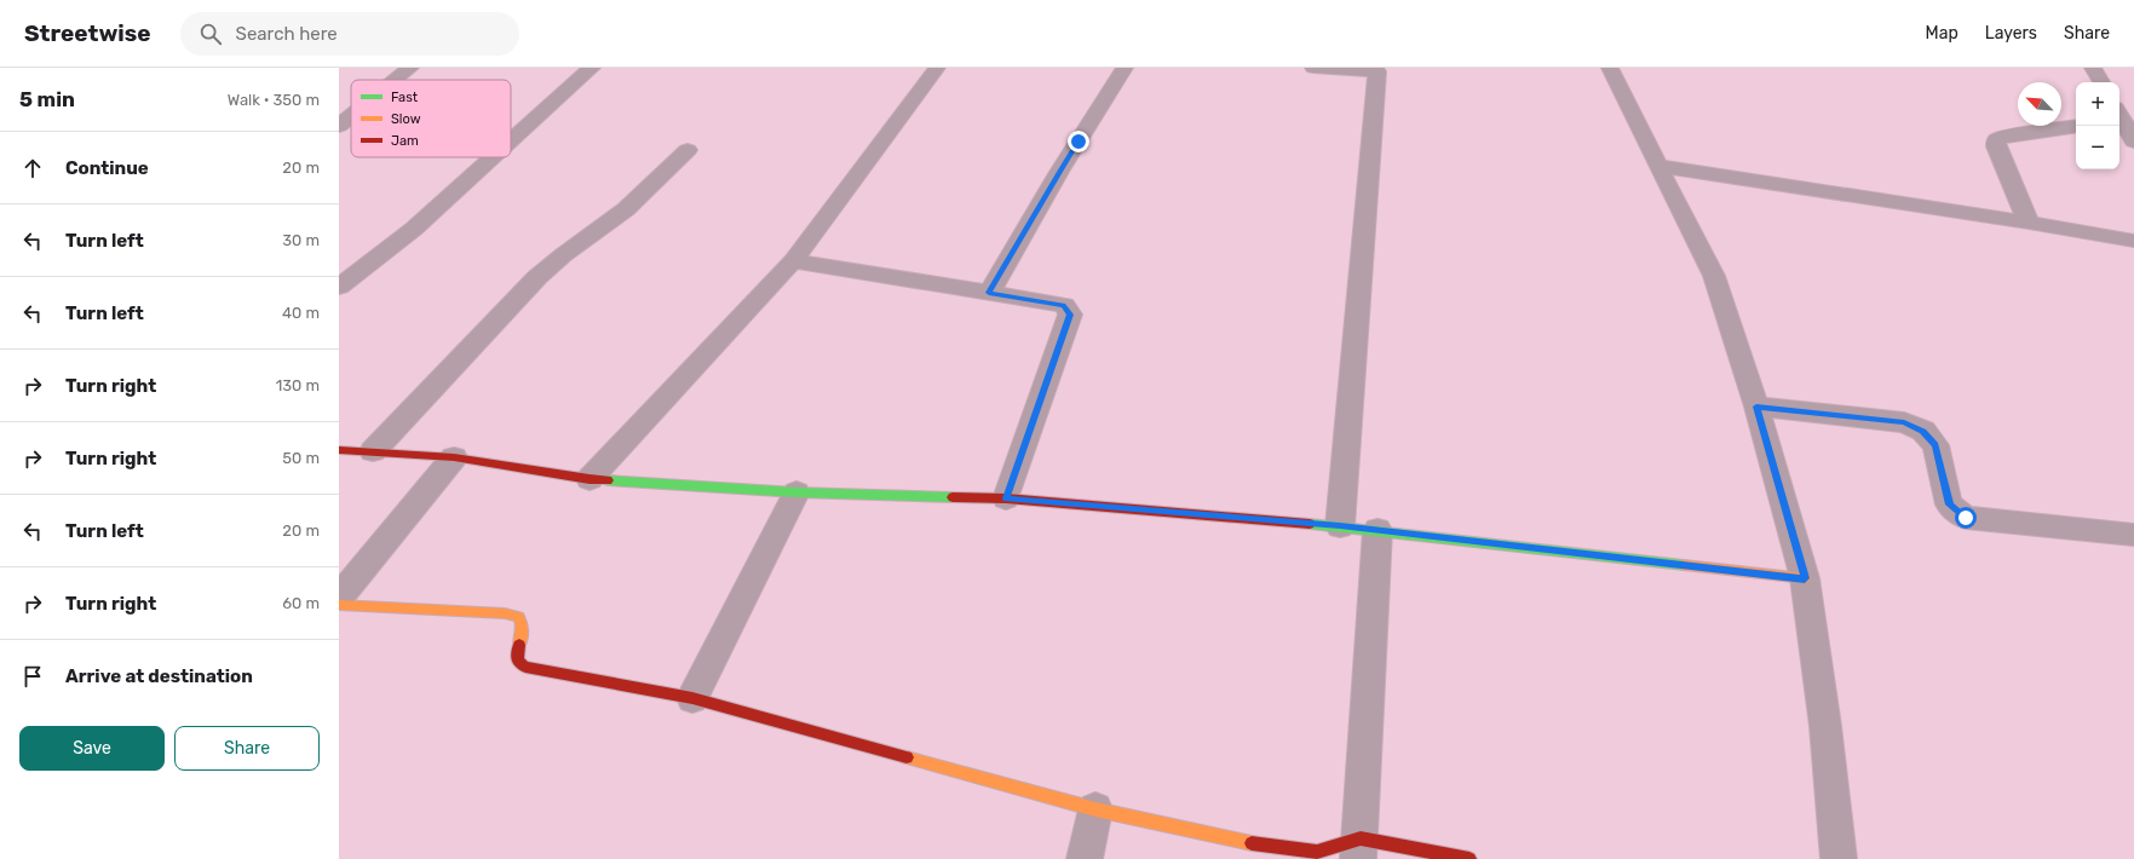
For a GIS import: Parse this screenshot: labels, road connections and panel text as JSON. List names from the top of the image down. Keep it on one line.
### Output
{"legend":["Fast","Slow","Jam"],"north":"top left","page":{"header":"Streetwise","search":"Search here","nav":["Map","Layers","Share"],"heading":["5 min","Walk · 350 m"],"map_buttons":["+","−"],"list":[["Continue","20 m"],["Turn left","30 m"],["Turn left","40 m"],["Turn right","130 m"],["Turn right","50 m"],["Turn left","20 m"],["Turn right","60 m"],"Arrive at destination"],"buttons":["Save","Share"]}}
